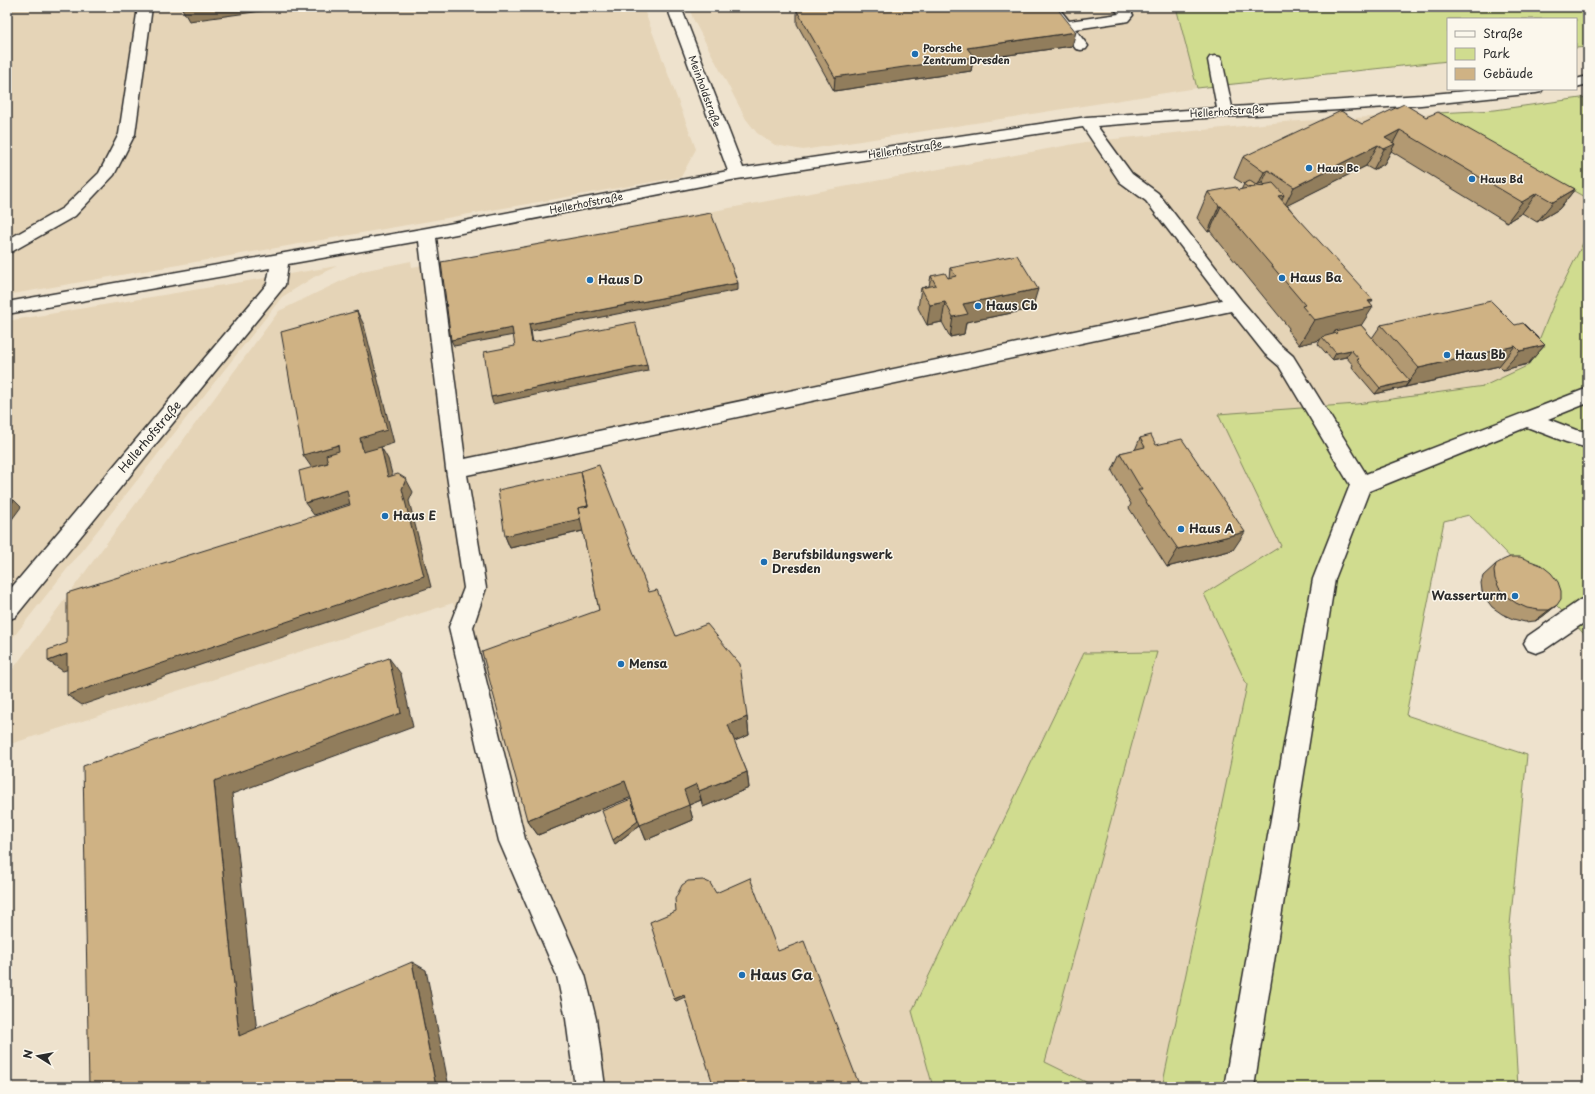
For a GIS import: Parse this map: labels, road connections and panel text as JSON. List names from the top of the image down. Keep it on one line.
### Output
{"streets":{"street":["Meinholdstraße","Hellerhofstraße"]},"crossings":[["Meinholdstraße","Hellerhofstraße"]],"places":["Porsche Zentrum Dresden","Haus Bc","Haus Bd","Haus Ba","Haus D","Haus Cb","Haus Bb","Haus E","Haus A","Berufsbildungswerk Dresden","Wasserturm","Mensa","Haus Ga"],"legend":["Straße","Park","Gebäude"],"north":"left"}
